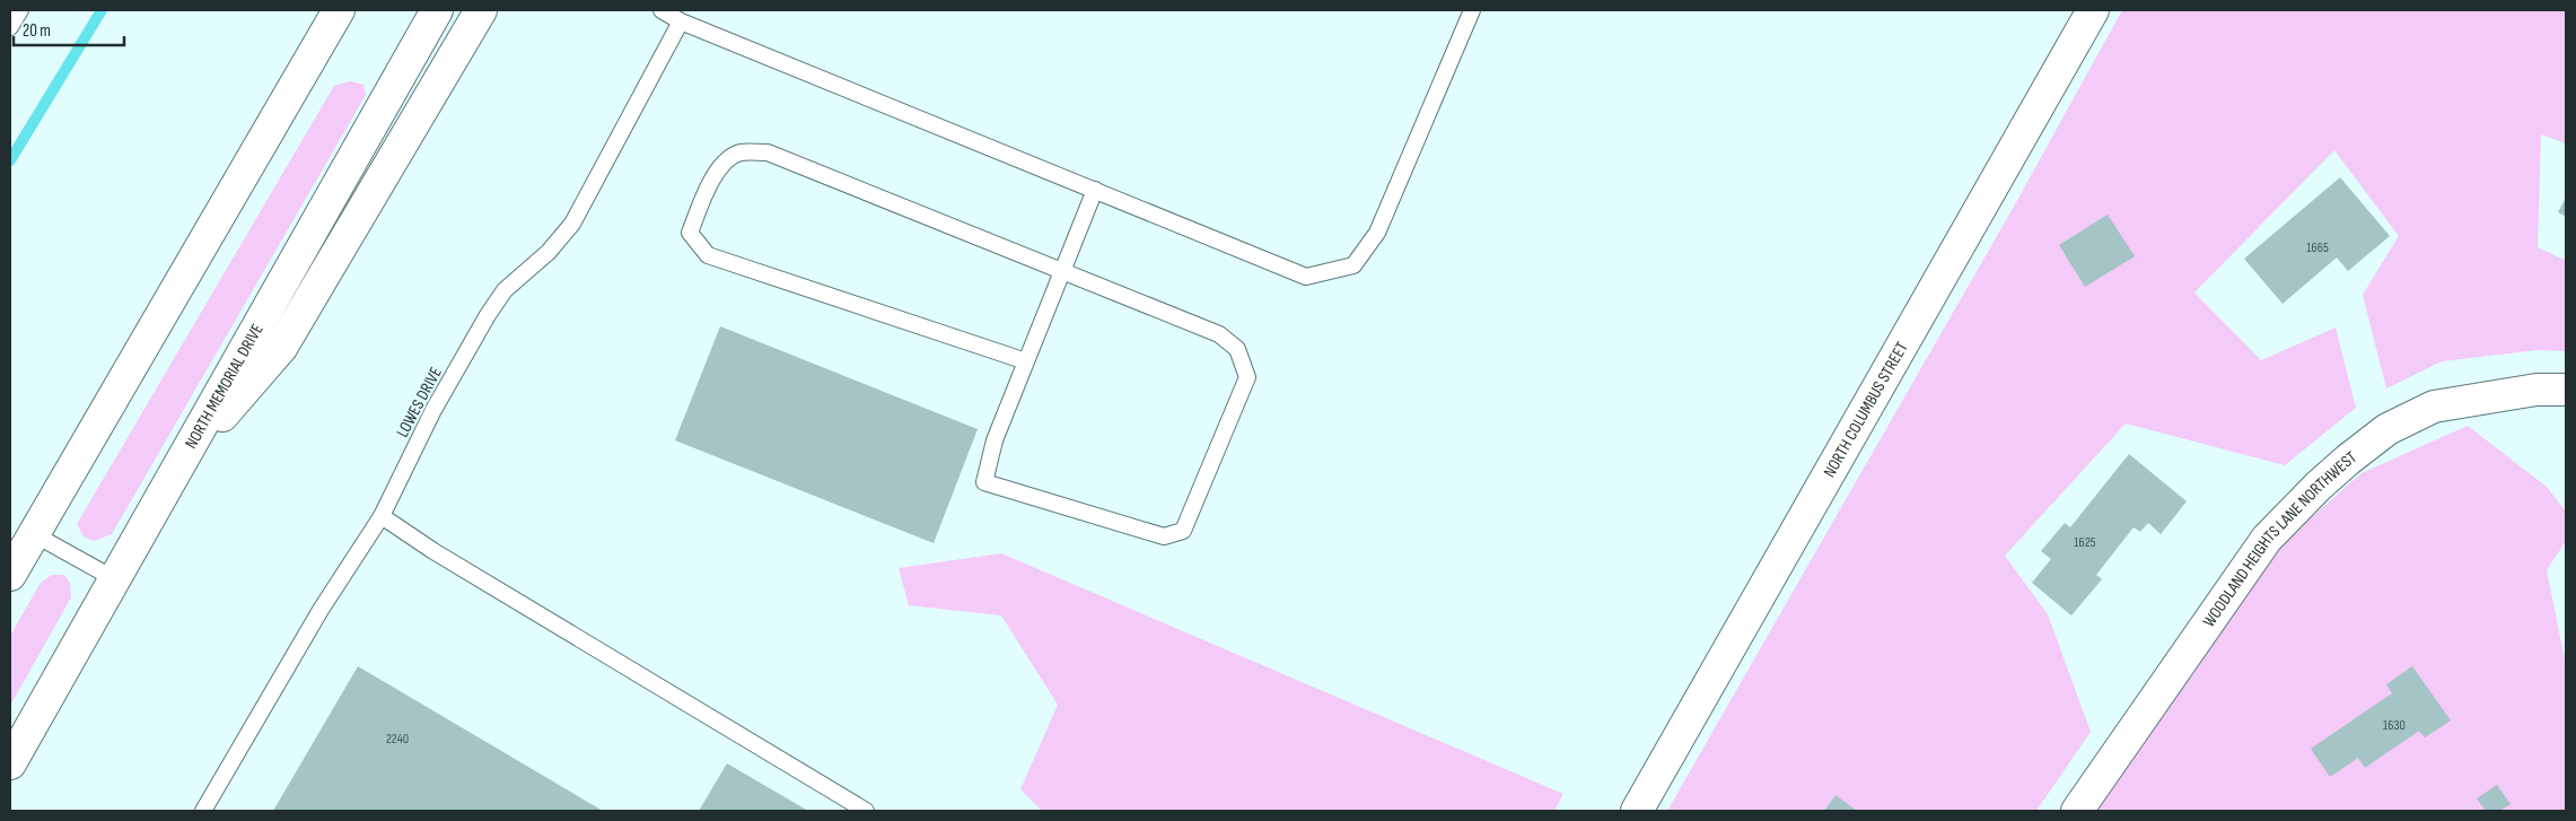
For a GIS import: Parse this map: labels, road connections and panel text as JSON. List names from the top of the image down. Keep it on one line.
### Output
{"streets":{"main road":["NORTH MEMORIAL DRIVE","NORTH COLUMBUS STREET","WOODLAND HEIGHTS LANE NORTHWEST"],"lane":["LOWES DRIVE"]},"house_numbers":["1665","1625","1630","2240"],"scale_bar":"20 m"}
